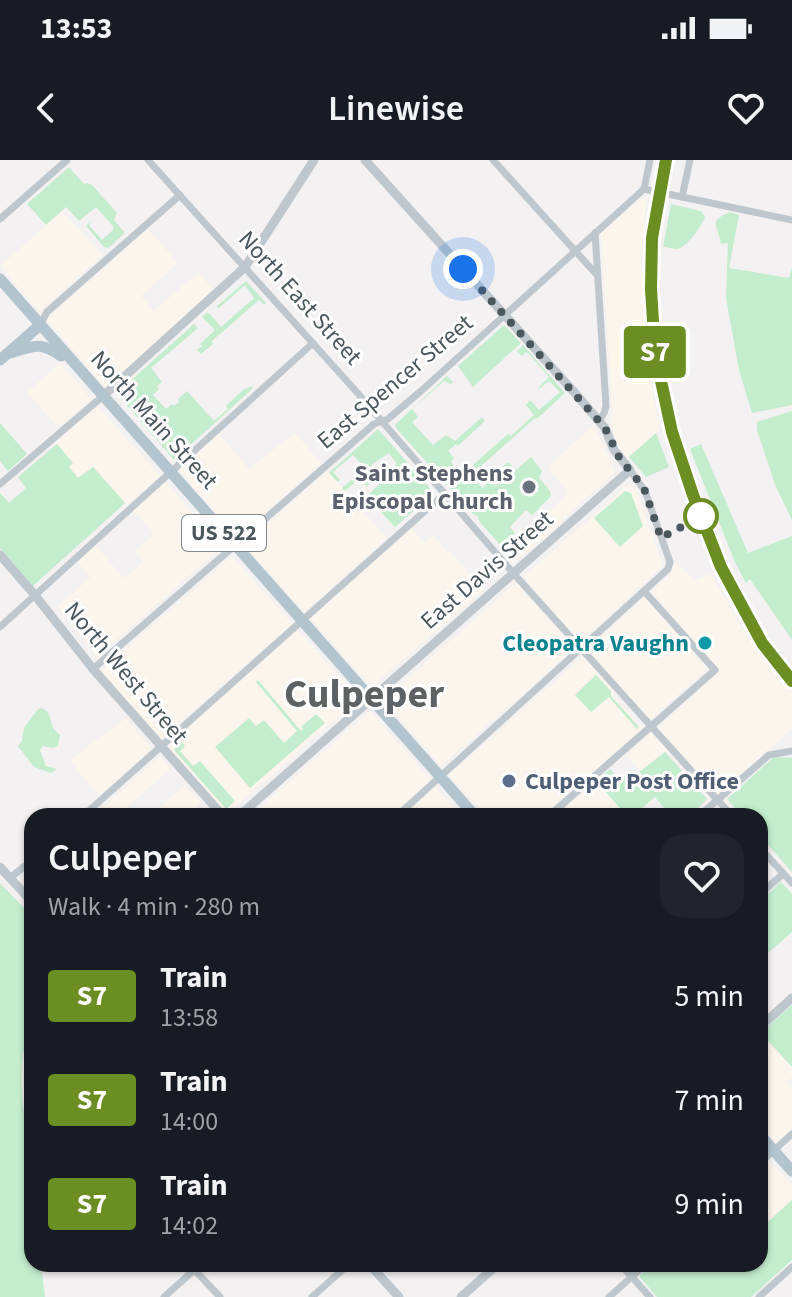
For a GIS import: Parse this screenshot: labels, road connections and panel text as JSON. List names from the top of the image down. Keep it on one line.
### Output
{"streets":{"main road":["North Main Street","US 522"],"street":["North East Street","East Spencer Street","East Davis Street","North West Street"]},"crossings":[["North East Street","East Spencer Street"],["North East Street","East Davis Street"],["East Spencer Street","North Main Street"],["East Spencer Street","North West Street"],["North Main Street","US 522"],["North Main Street","East Davis Street"],["US 522","East Davis Street"]],"districts":["Culpeper"],"places":["Saint Stephens Episcopal Church","Cleopatra Vaughn","Culpeper Post Office"],"page":{"status":"13:53","header":"Linewise","on_map":"S7","heading":["Culpeper","Walk · 4 min · 280 m"],"list":[{"mark":"S7","name":"Train","note":"13:58","value":"5 min"},{"mark":"S7","name":"Train","note":"14:00","value":"7 min"},{"mark":"S7","name":"Train","note":"14:02","value":"9 min"}]}}
